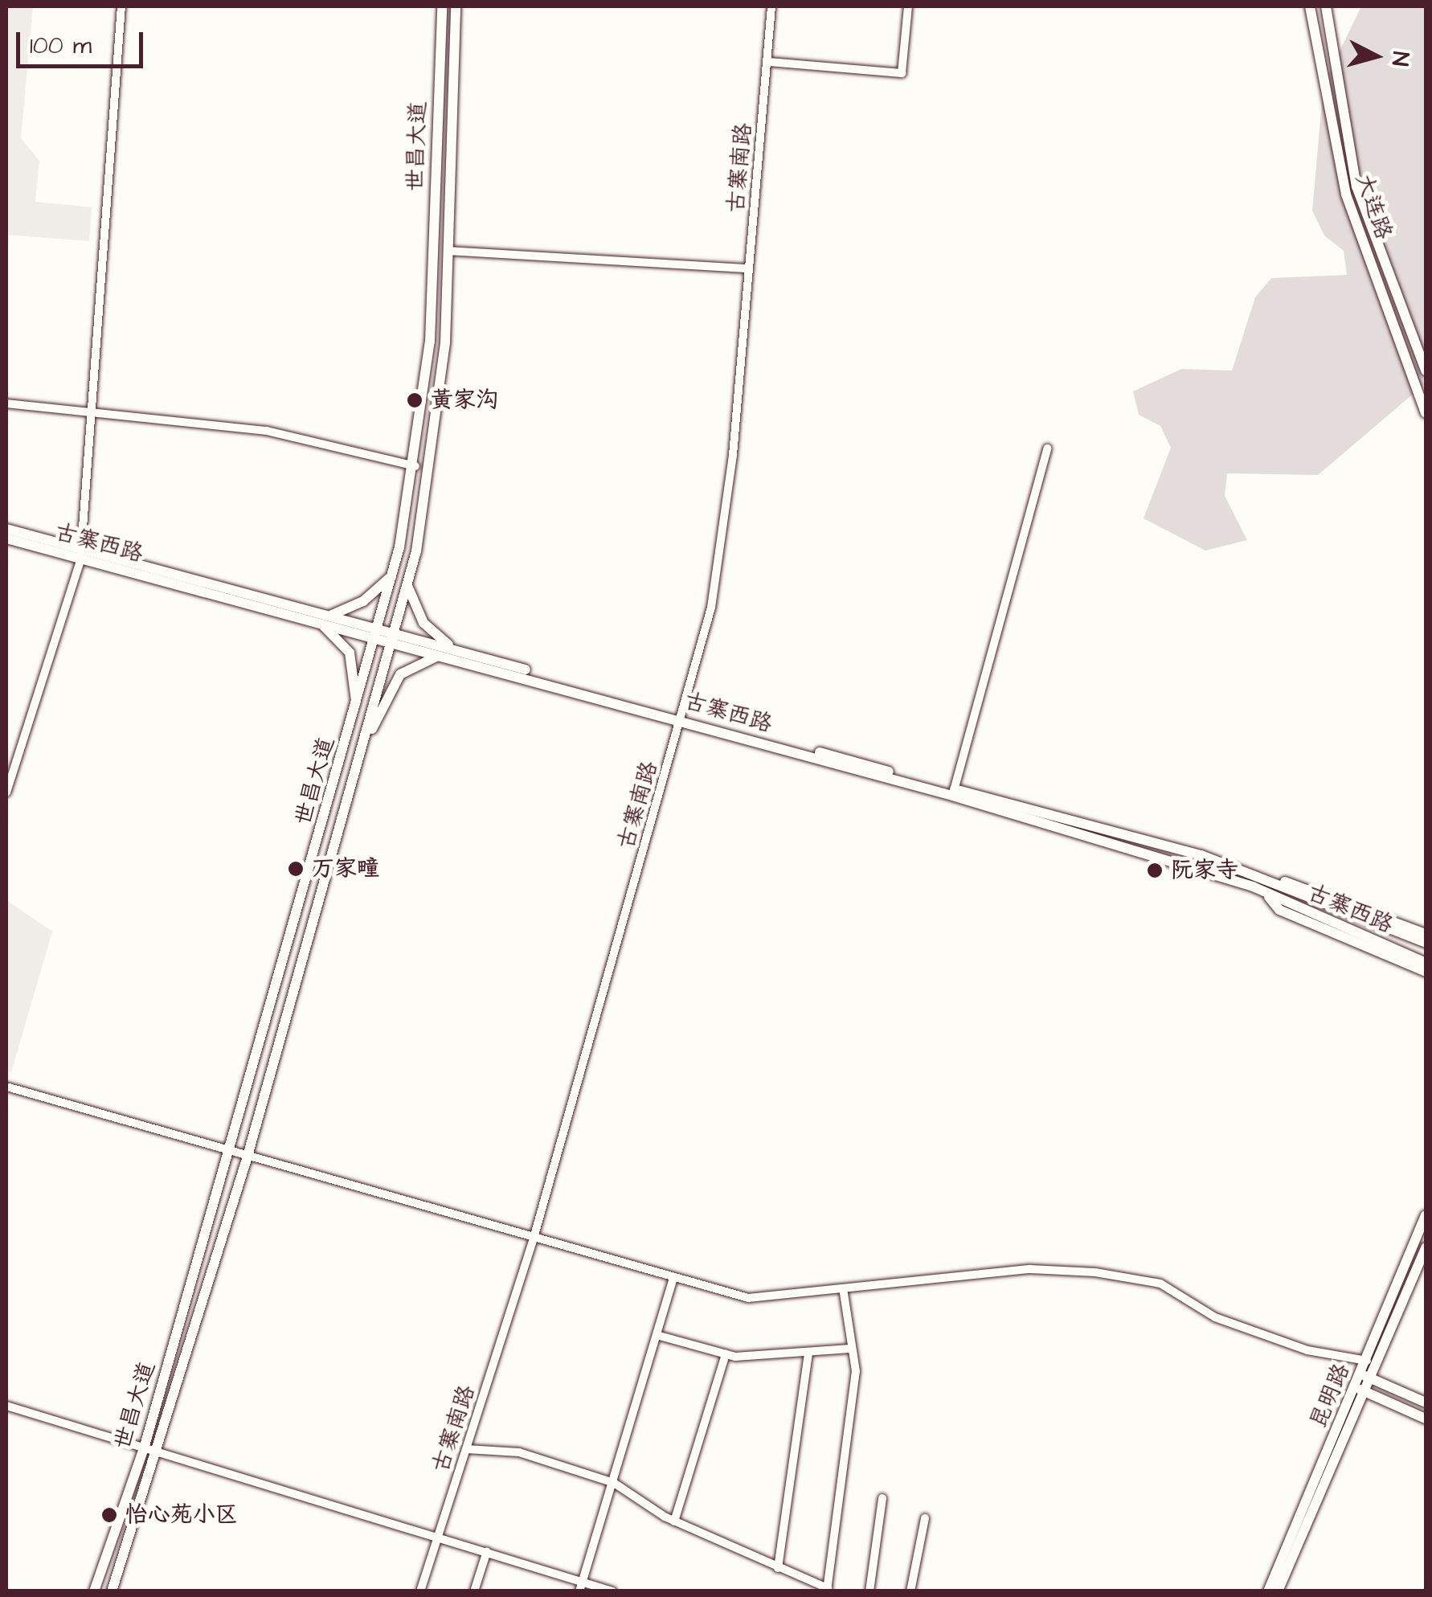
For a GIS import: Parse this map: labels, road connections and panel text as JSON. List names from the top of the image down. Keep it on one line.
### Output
{"streets":{"main road":["世昌大道","大连路","古寨西路","昆明路"],"street":["古寨南路"]},"crossings":[["世昌大道","古寨西路"],["古寨南路","古寨西路"]],"places":["黄家沟","万家疃","阮家寺","怡心苑小区"],"scale_bar":"100 m","north":"right"}
